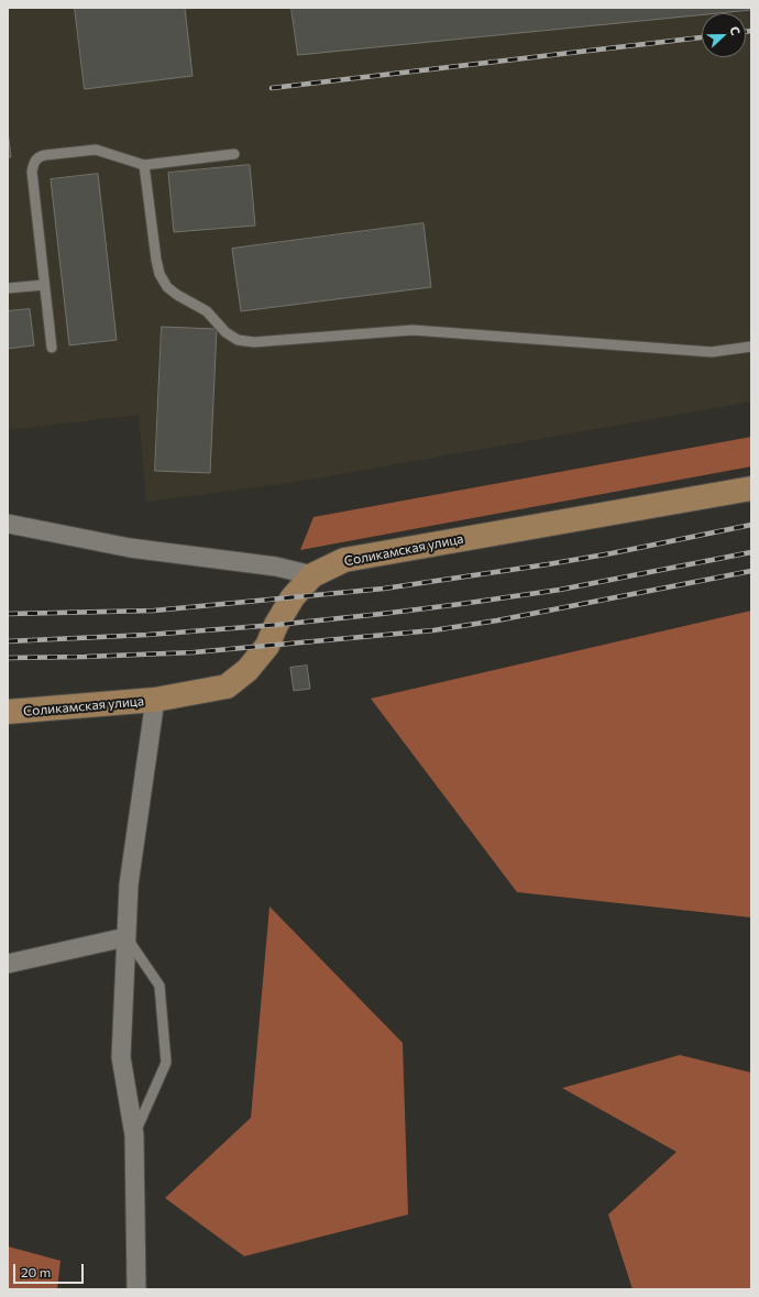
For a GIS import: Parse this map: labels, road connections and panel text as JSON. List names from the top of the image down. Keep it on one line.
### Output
{"streets":{"main road":["Соликамская улица"]},"scale_bar":"20 m","north":"right"}
